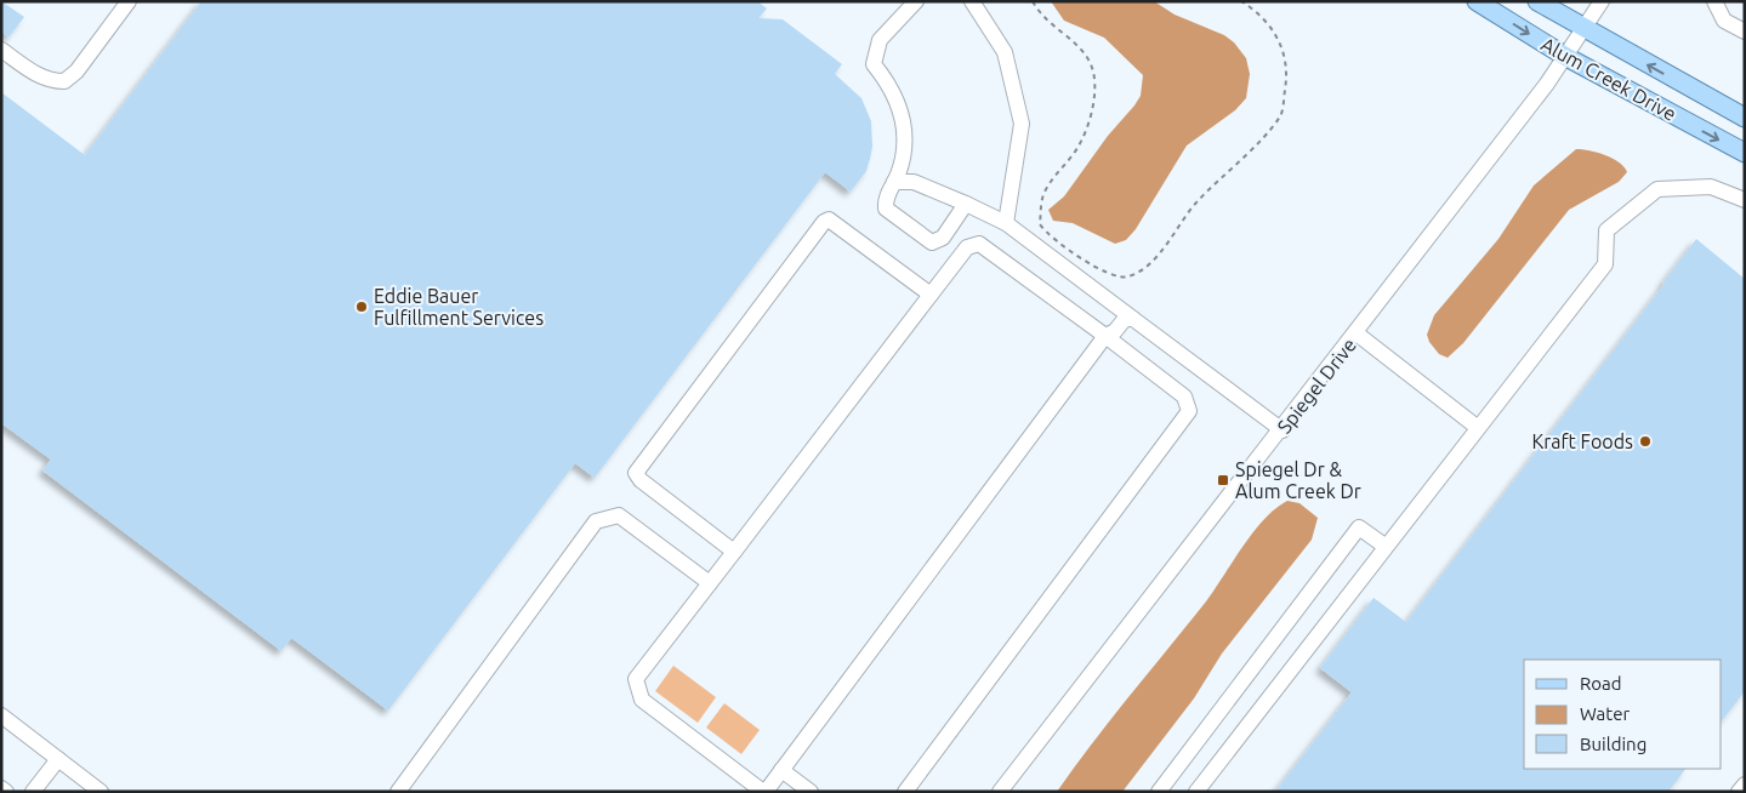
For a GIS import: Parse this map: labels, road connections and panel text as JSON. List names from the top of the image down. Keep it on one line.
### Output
{"streets":{"main road":["Alum Creek Drive"],"street":["Spiegel Drive"]},"crossings":[["Alum Creek Drive","Spiegel Drive"]],"places":{"other":["Eddie Bauer Fulfillment Services","Kraft Foods"],"transit":["Spiegel Dr & Alum Creek Dr"]},"legend":["Road","Water","Building"]}
